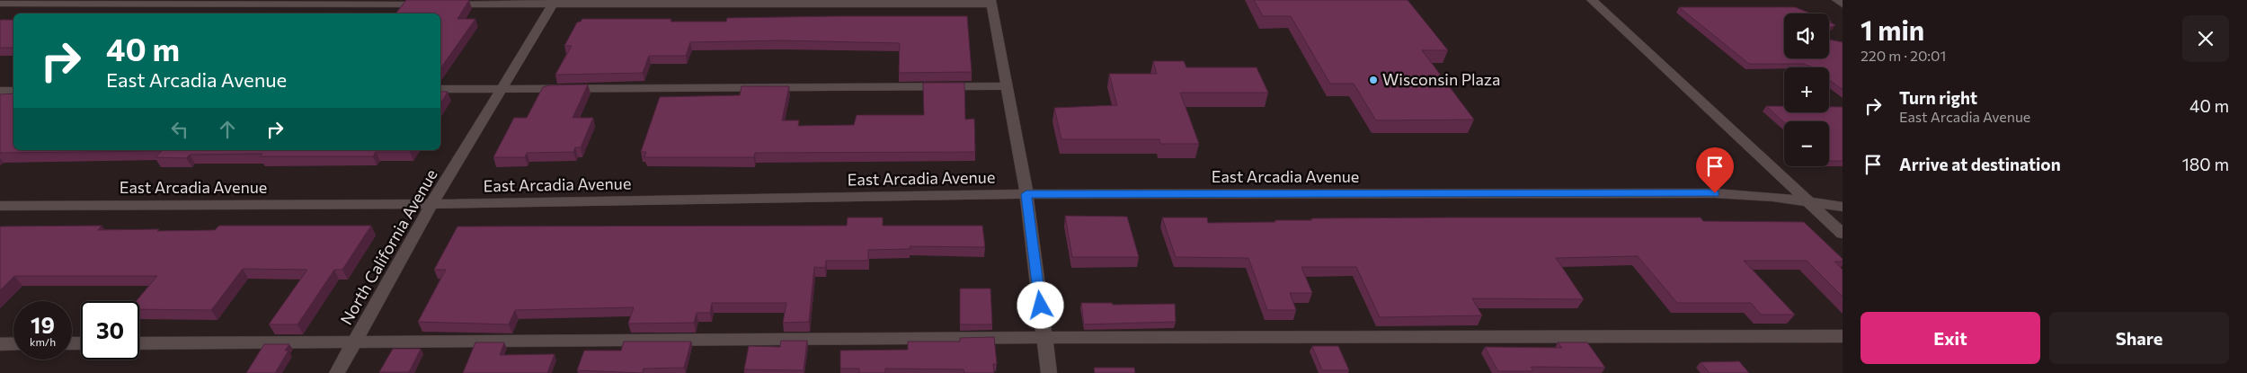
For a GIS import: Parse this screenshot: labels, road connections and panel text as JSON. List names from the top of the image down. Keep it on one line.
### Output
{"streets":{"street":["East Arcadia Avenue","North California Avenue"]},"crossings":[["East Arcadia Avenue","North California Avenue"]],"places":["Wisconsin Plaza"],"page":{"heading":["1 min","220 m · 20:01"],"map_buttons":["+","−"],"turn":["40 m","East Arcadia Avenue"],"list":[{"name":"Turn right","note":"East Arcadia Avenue","value":"40 m"},{"name":"Arrive at destination","value":"180 m"}],"speed":"19 km/h","limit":"30","buttons":["Exit","Share"]}}
